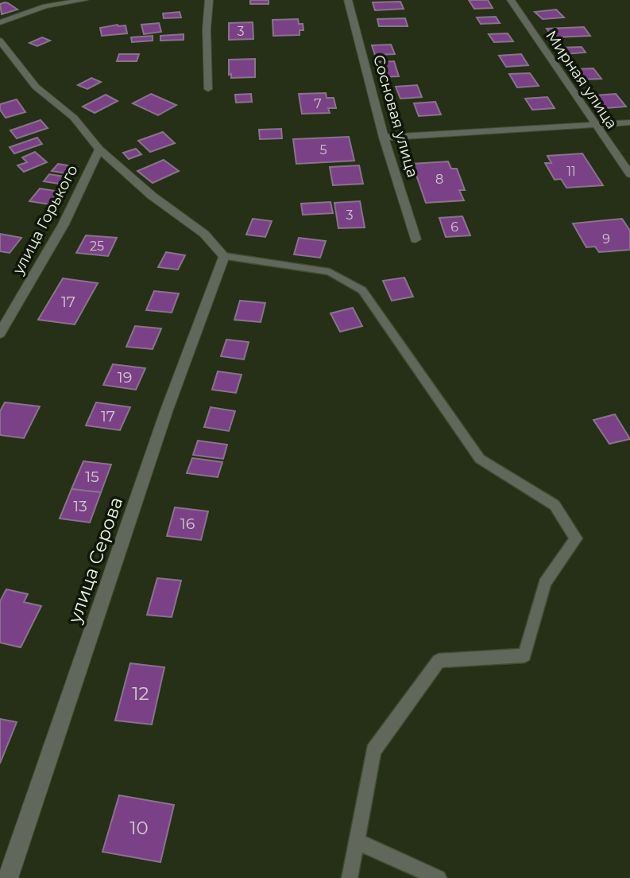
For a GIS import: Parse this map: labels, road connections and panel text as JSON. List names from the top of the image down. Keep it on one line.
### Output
{"streets":{"street":["Мирная улица","Сосновая улица","улица Горького","улица Серова"]},"house_numbers":["3","7","5","11","8","3","6","9","25","17","19","17","15","13","16","12","10"]}
